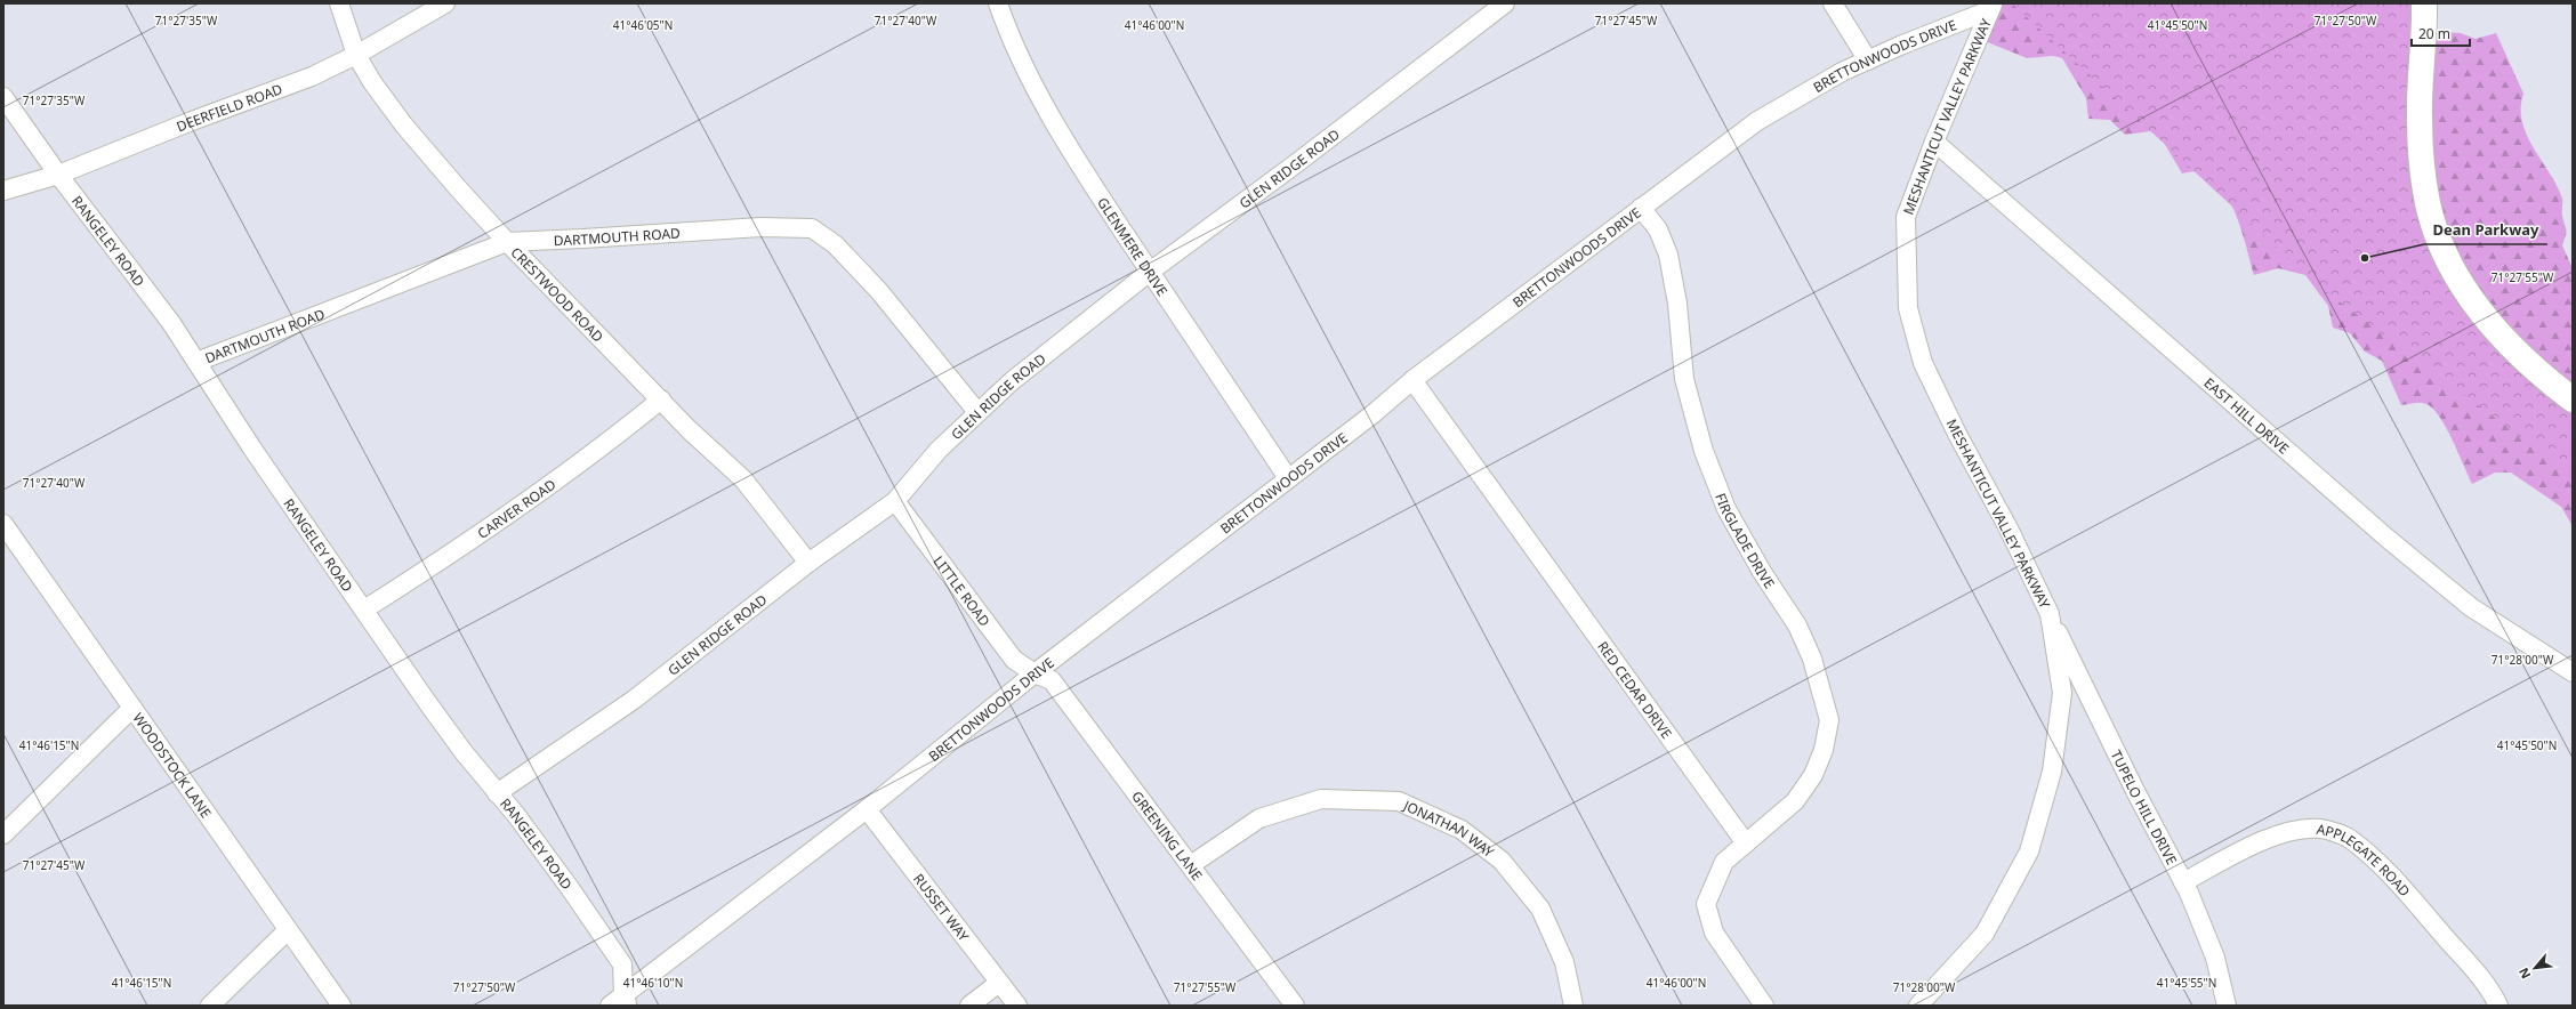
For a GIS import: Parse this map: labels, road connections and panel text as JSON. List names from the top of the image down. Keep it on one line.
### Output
{"streets":{"street":["BRETTONWOODS DRIVE","DEERFIELD ROAD","MESHANTICUT VALLEY PARKWAY","GLEN RIDGE ROAD","DARTMOUTH ROAD","RANGELEY ROAD","GLENMERE DRIVE","CRESTWOOD ROAD","EAST HILL DRIVE","CARVER ROAD","FIRGLADE DRIVE","LITTLE ROAD","RED CEDAR DRIVE","WOODSTOCK LANE","TUPELO HILL DRIVE","JONATHAN WAY","GREENING LANE","APPLEGATE ROAD","RUSSET WAY"]},"crossings":[["BRETTONWOODS DRIVE","MESHANTICUT VALLEY PARKWAY"],["BRETTONWOODS DRIVE","RANGELEY ROAD"],["BRETTONWOODS DRIVE","GLENMERE DRIVE"],["BRETTONWOODS DRIVE","FIRGLADE DRIVE"],["BRETTONWOODS DRIVE","LITTLE ROAD"],["BRETTONWOODS DRIVE","RED CEDAR DRIVE"],["BRETTONWOODS DRIVE","GREENING LANE"],["BRETTONWOODS DRIVE","RUSSET WAY"],["DEERFIELD ROAD","RANGELEY ROAD"],["DEERFIELD ROAD","CRESTWOOD ROAD"],["MESHANTICUT VALLEY PARKWAY","EAST HILL DRIVE"],["MESHANTICUT VALLEY PARKWAY","TUPELO HILL DRIVE"],["GLEN RIDGE ROAD","DARTMOUTH ROAD"],["GLEN RIDGE ROAD","RANGELEY ROAD"],["GLEN RIDGE ROAD","GLENMERE DRIVE"],["GLEN RIDGE ROAD","CRESTWOOD ROAD"],["GLEN RIDGE ROAD","LITTLE ROAD"],["DARTMOUTH ROAD","RANGELEY ROAD"],["DARTMOUTH ROAD","CRESTWOOD ROAD"],["RANGELEY ROAD","CARVER ROAD"],["CRESTWOOD ROAD","CARVER ROAD"],["FIRGLADE DRIVE","RED CEDAR DRIVE"],["LITTLE ROAD","GREENING LANE"],["TUPELO HILL DRIVE","APPLEGATE ROAD"],["JONATHAN WAY","GREENING LANE"]],"places":["Dean Parkway"],"scale_bar":"20 m","north":"bottom left","coordinates":["71°27'35\"W","71°27'40\"W","71°27'45\"W","71°27'50\"W","41°46'05\"N","41°46'00\"N","41°45'50\"N","71°27'55\"W","71°28'00\"W","41°46'15\"N","41°46'10\"N","41°45'55\"N"]}
